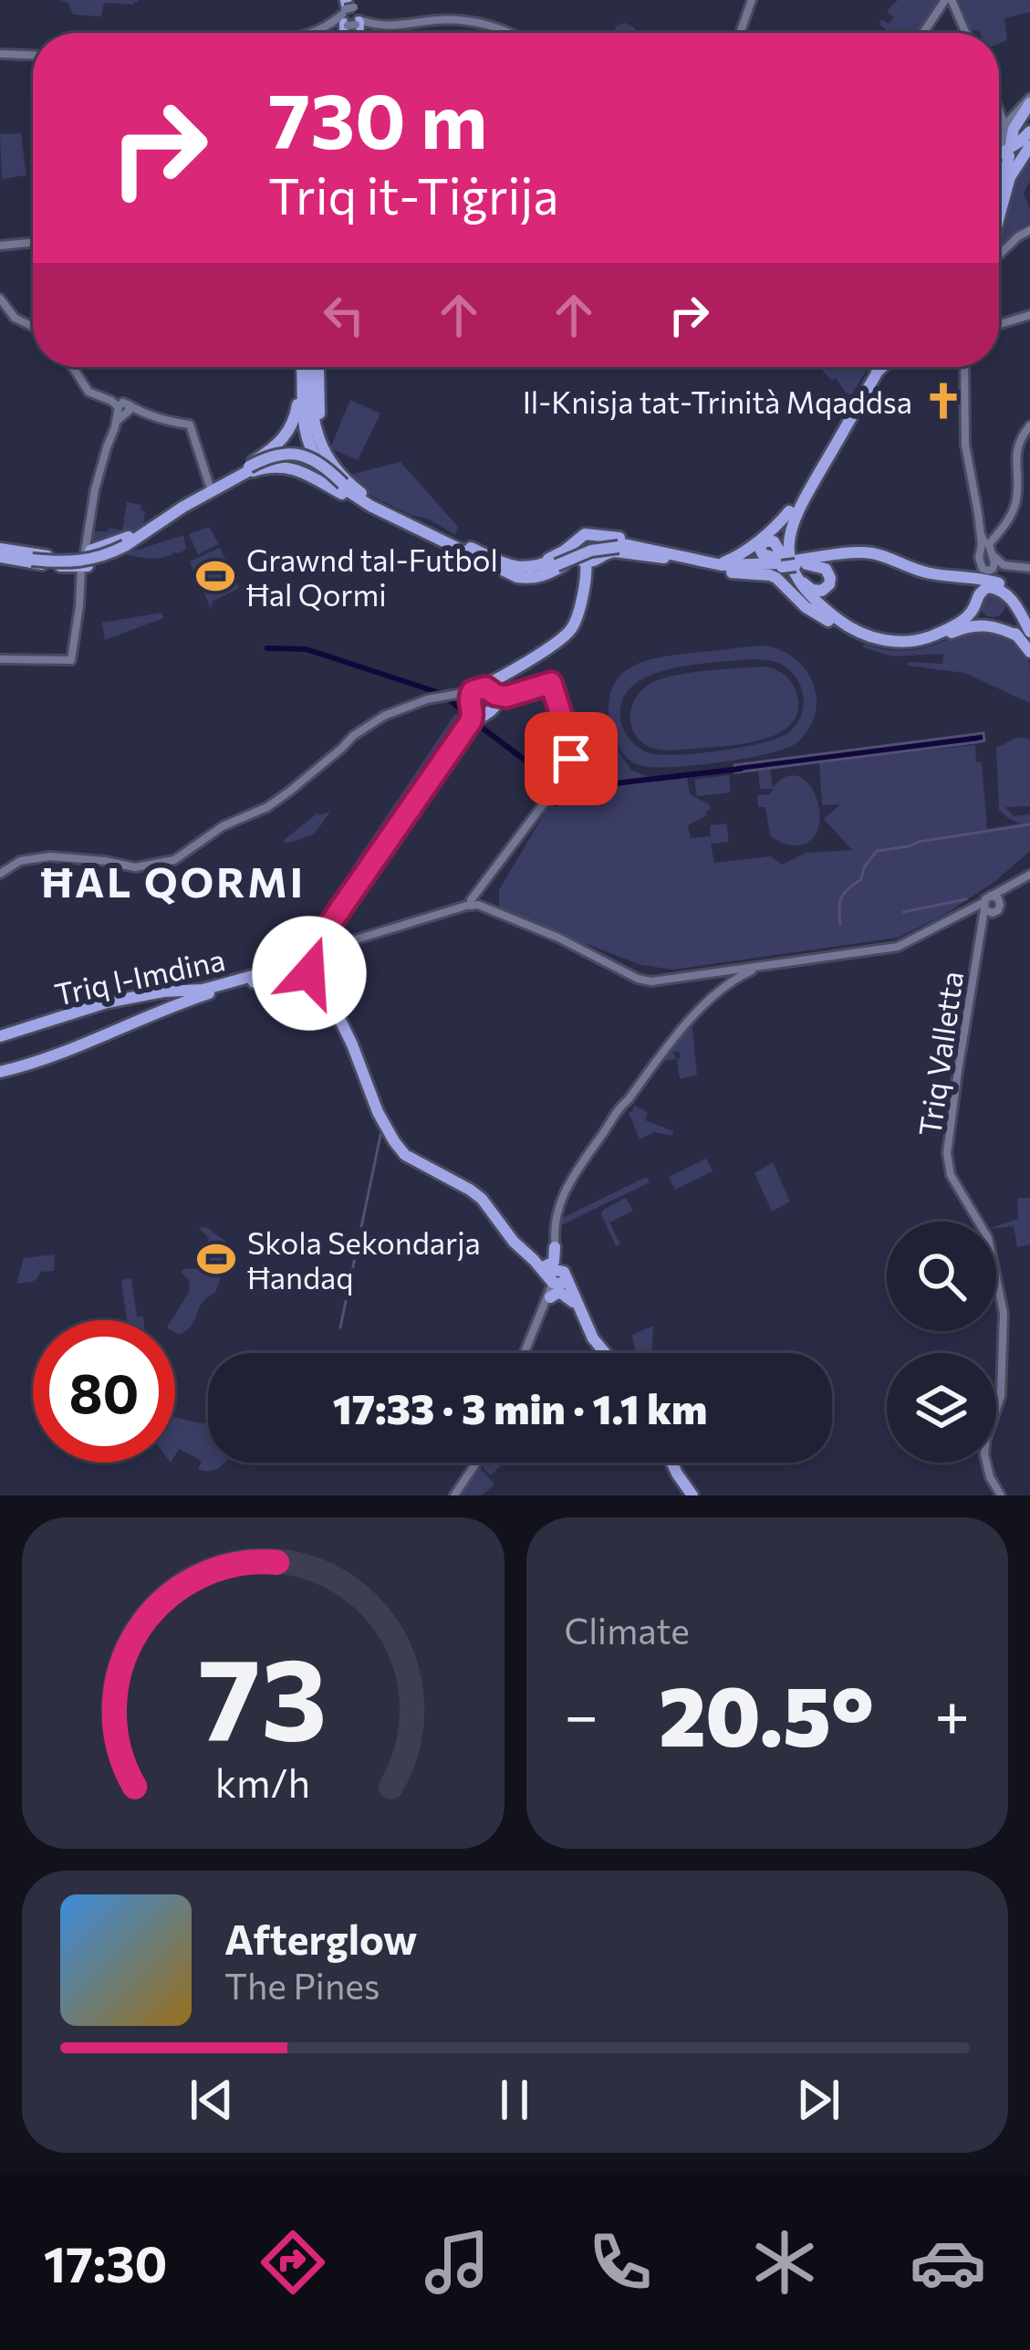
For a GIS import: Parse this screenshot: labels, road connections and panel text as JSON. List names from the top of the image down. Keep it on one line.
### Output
{"streets":{"highway":["Triq l-Imdina"],"street":["Triq Valletta"]},"districts":["ĦAL QORMI"],"places":{"church":["Il-Knisja tat-Trinità Mqaddsa"],"sports":["Grawnd tal-Futbol Ħal Qormi","Skola Sekondarja Ħandaq"]},"page":{"turn":["730 m","Triq it-Tiġrija"],"limit":"80","trip":"17:33 · 3 min · 1.1 km","tile":"Climate","heat":["−","20.5°","+"],"song":["Afterglow","The Pines"],"tabs":"17:30","gauge":["73","km/h"]}}
